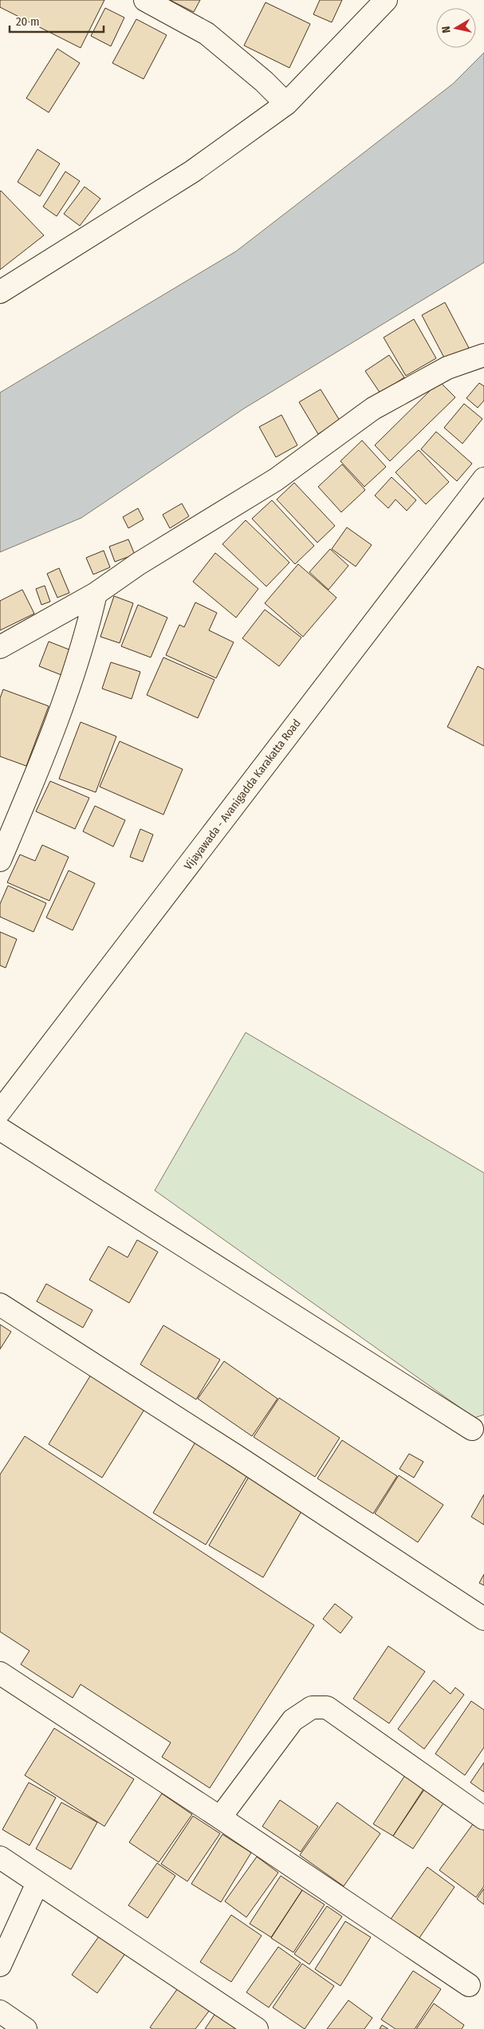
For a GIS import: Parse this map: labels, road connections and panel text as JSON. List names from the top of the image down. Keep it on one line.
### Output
{"streets":{"street":["Vijayawada - Avanigadda Karakatta Road"]},"scale_bar":"20 m","north":"left"}
